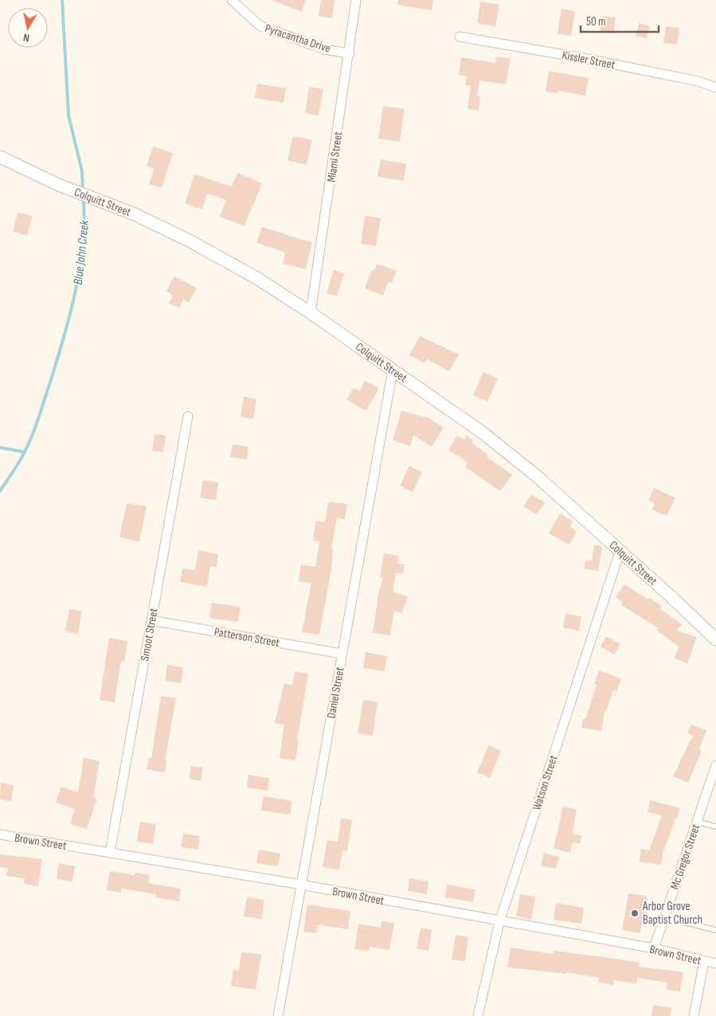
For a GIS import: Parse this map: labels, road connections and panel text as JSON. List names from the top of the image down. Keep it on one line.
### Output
{"streets":{"street":["Pyracantha Drive","Kissler Street","Miami Street","Colquitt Street","Smoot Street","Patterson Street","Daniel Street","Watson Street","Brown Street","Mc Gregor Street"]},"crossings":[["Pyracantha Drive","Miami Street"],["Miami Street","Colquitt Street"],["Colquitt Street","Daniel Street"],["Colquitt Street","Watson Street"],["Smoot Street","Patterson Street"],["Smoot Street","Brown Street"],["Patterson Street","Daniel Street"],["Daniel Street","Brown Street"],["Watson Street","Brown Street"],["Brown Street","Mc Gregor Street"]],"water":["Blue John Creek"],"places":["Arbor Grove Baptist Church"],"scale_bar":"50 m","north":"bottom"}
